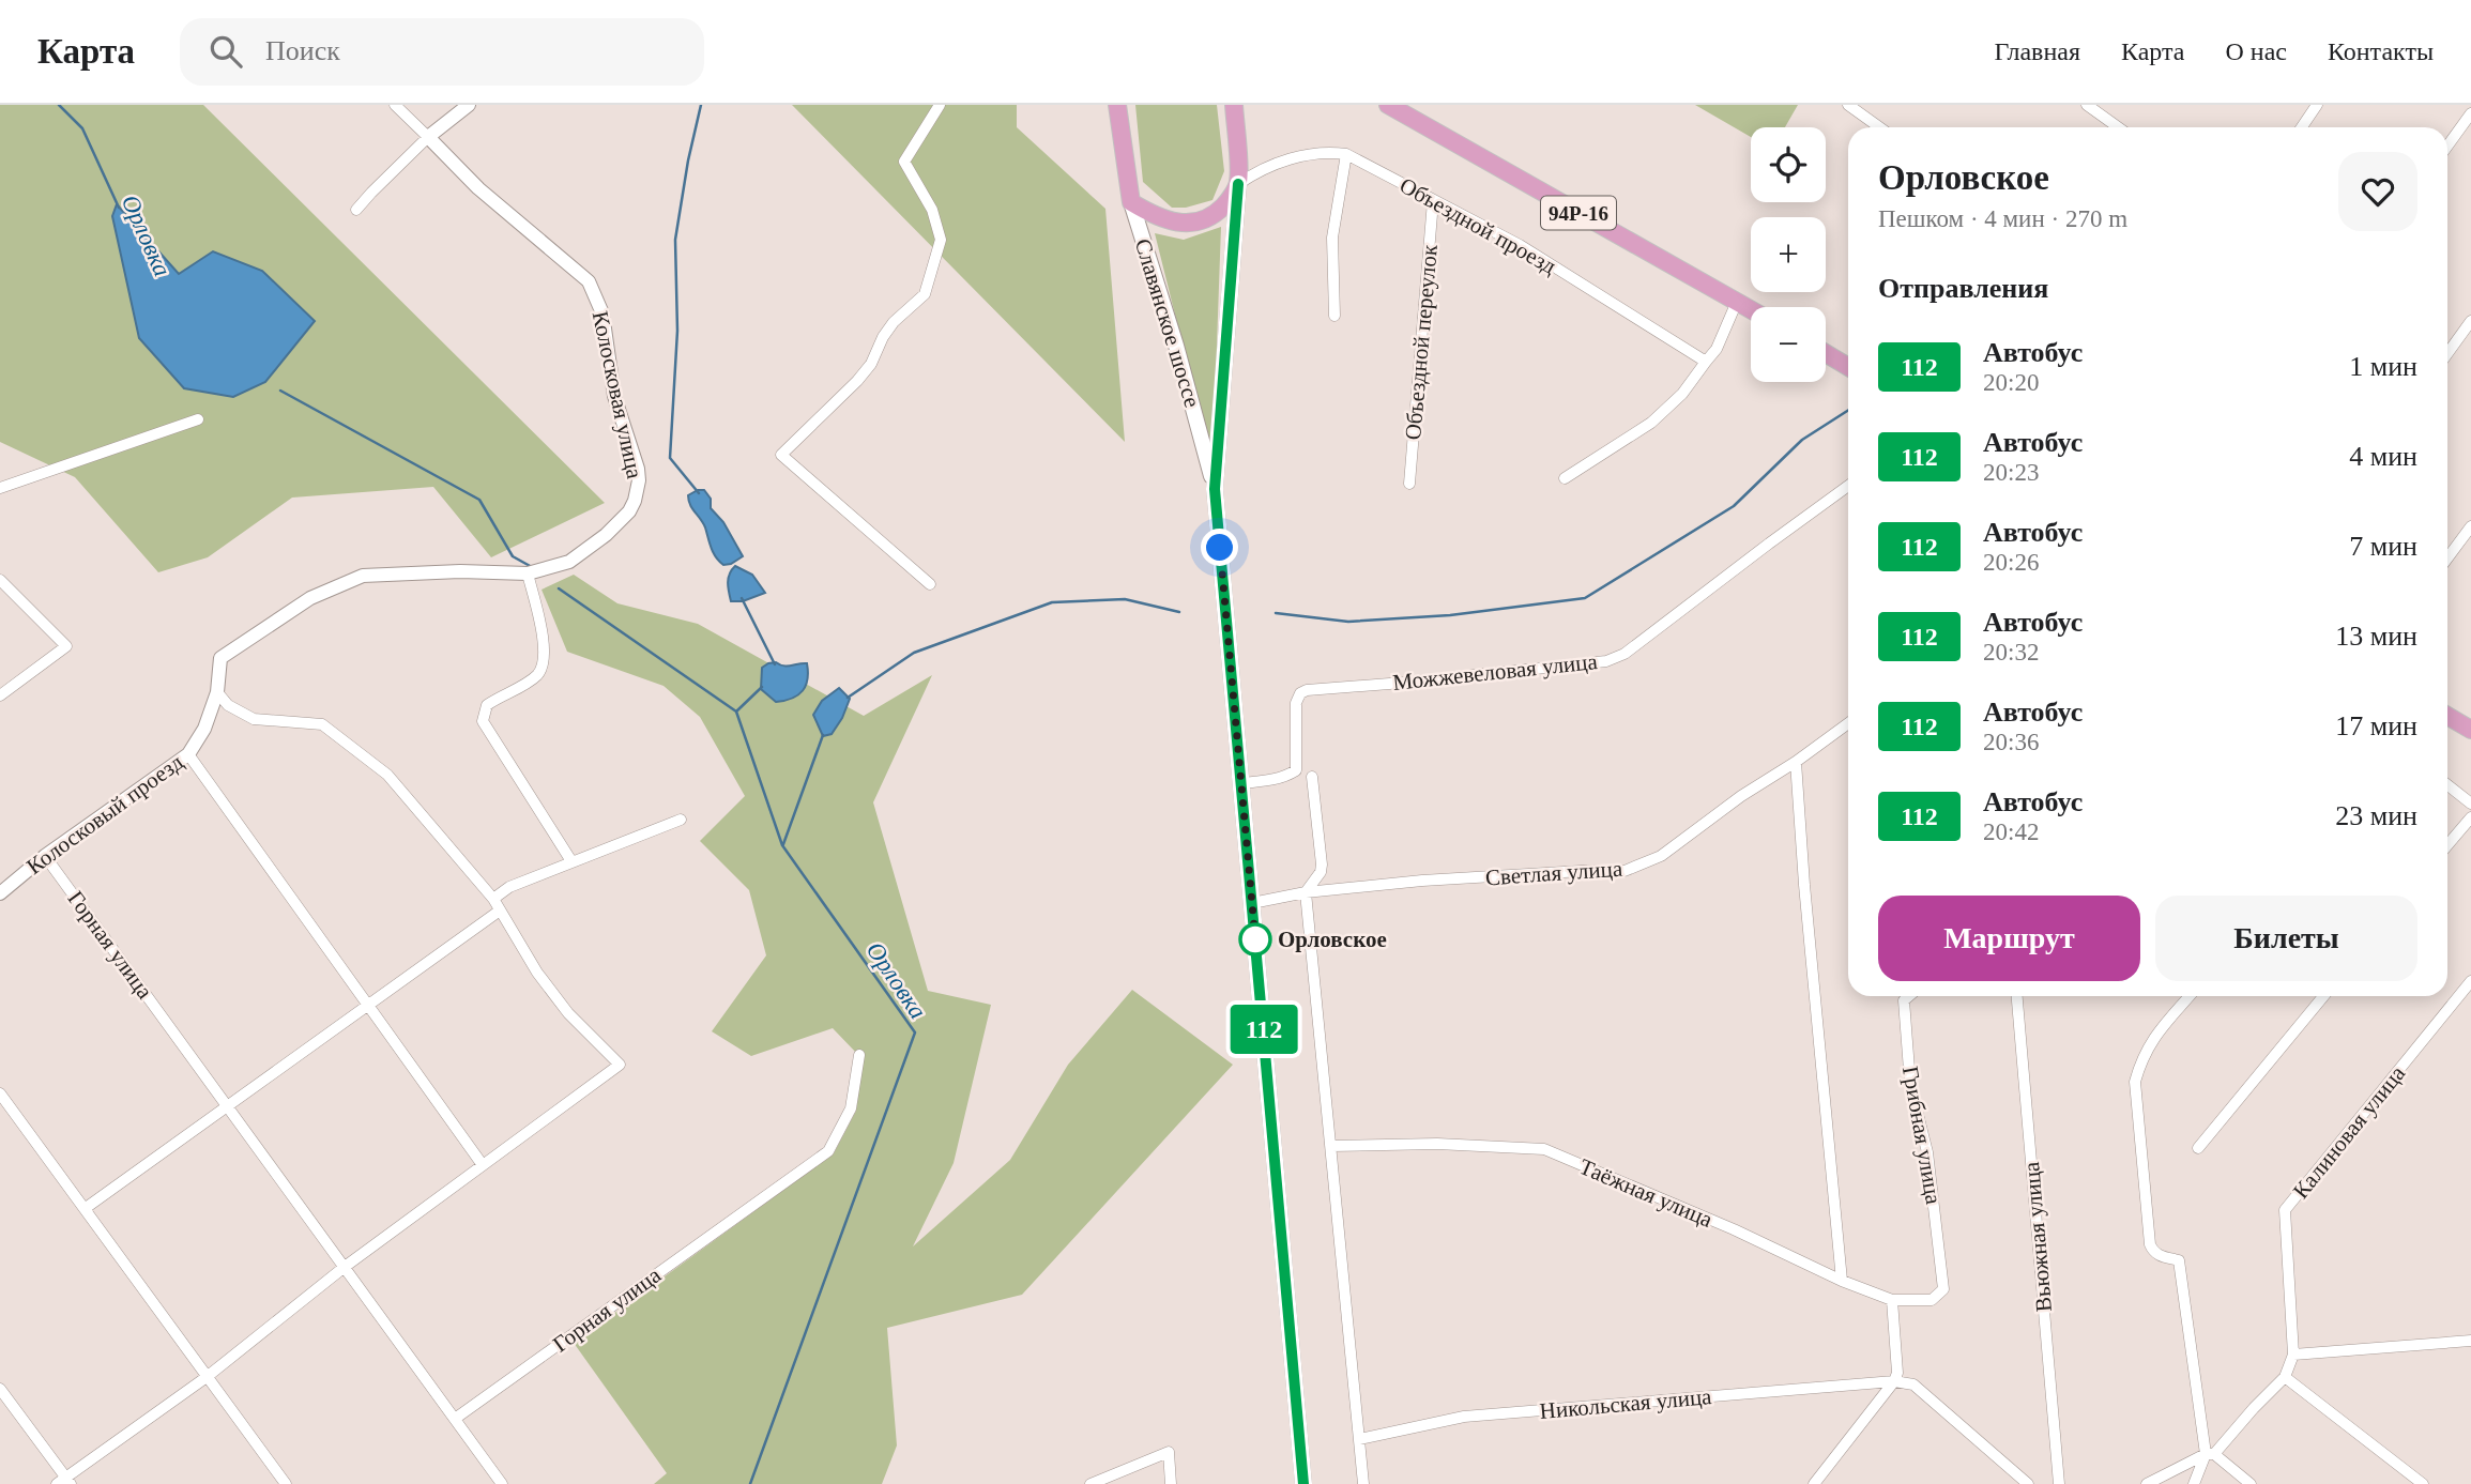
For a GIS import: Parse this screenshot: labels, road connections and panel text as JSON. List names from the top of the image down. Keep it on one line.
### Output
{"streets":{"main road":["94Р-16","Славянское шоссе"],"street":["Объездной проезд","Объездной переулок","Колосковая улица","Можжевеловая улица","Колосковый проезд","Светлая улица","Горная улица","Калиновая улица","Грибная улица","Таёжная улица","Вьюжная улица","Никольская улица"]},"crossings":[["Объездной проезд","Славянское шоссе"],["Объездной проезд","Объездной переулок"],["Славянское шоссе","Можжевеловая улица"],["Славянское шоссе","Светлая улица"],["Колосковая улица","Колосковый проезд"],["Колосковый проезд","Горная улица"],["Грибная улица","Таёжная улица"]],"water":["Орловка"],"places":["Орловское"],"lines":["bus line 112"],"page":{"header":"Карта","search":"Поиск","nav":["Главная","Карта","О нас","Контакты"],"on_map":"112","map_buttons":["+","−"],"heading":[["Орловское","Пешком · 4 мин · 270 m"],"Отправления"],"list":[{"mark":"112","name":"Автобус","note":"20:20","value":"1 мин"},{"mark":"112","name":"Автобус","note":"20:23","value":"4 мин"},{"mark":"112","name":"Автобус","note":"20:26","value":"7 мин"},{"mark":"112","name":"Автобус","note":"20:32","value":"13 мин"},{"mark":"112","name":"Автобус","note":"20:36","value":"17 мин"},{"mark":"112","name":"Автобус","note":"20:42","value":"23 мин"}],"buttons":["Маршрут","Билеты"]}}
